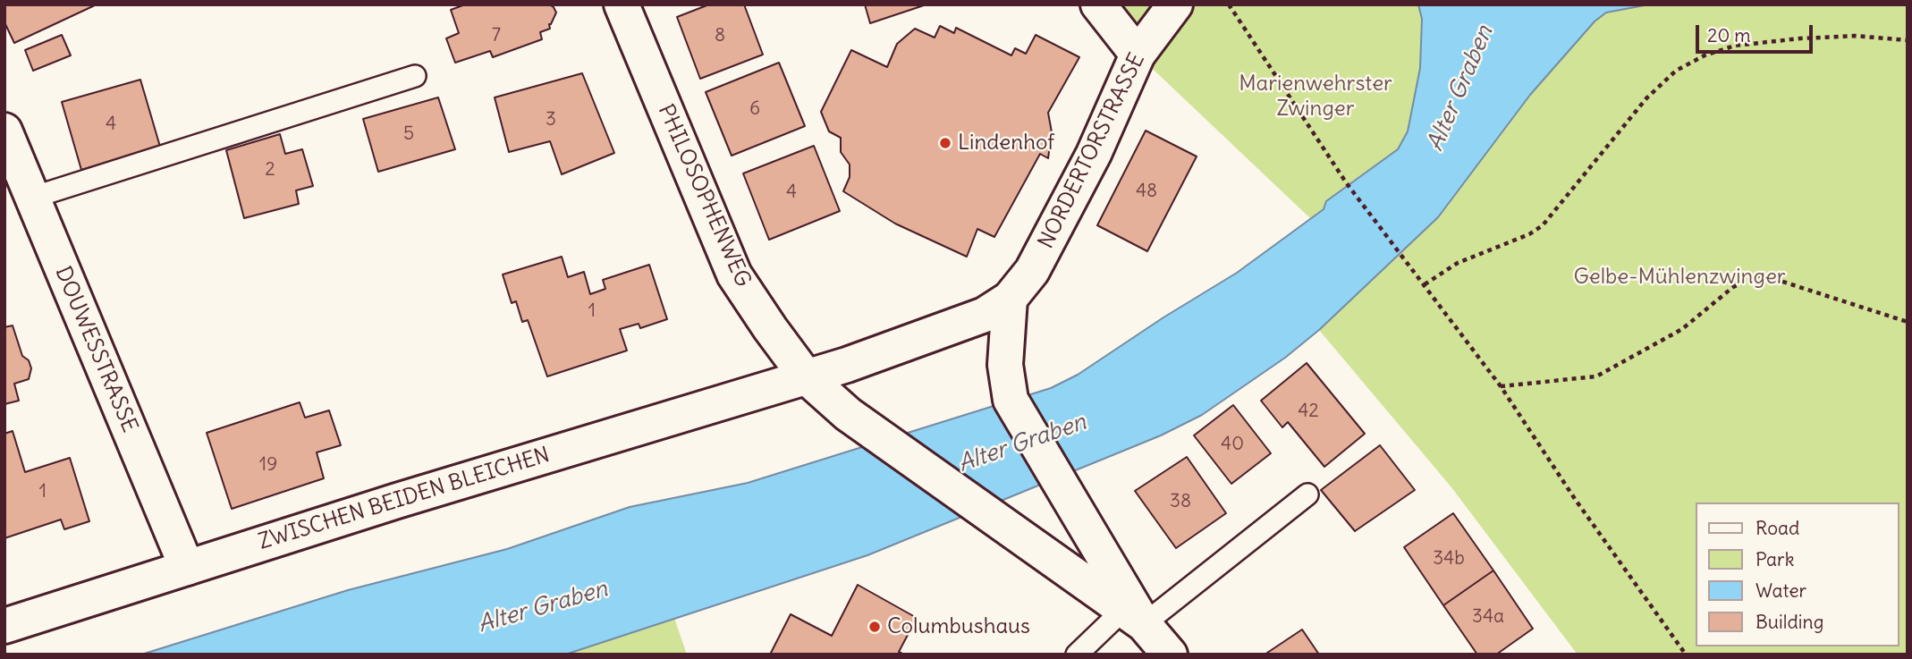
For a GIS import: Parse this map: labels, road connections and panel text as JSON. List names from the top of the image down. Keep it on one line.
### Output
{"streets":{"street":["NORDERTORSTRASSE","PHILOSOPHENWEG","DOUWESSTRASSE","ZWISCHEN BEIDEN BLEICHEN"]},"crossings":[["NORDERTORSTRASSE","PHILOSOPHENWEG"],["NORDERTORSTRASSE","ZWISCHEN BEIDEN BLEICHEN"],["PHILOSOPHENWEG","ZWISCHEN BEIDEN BLEICHEN"],["DOUWESSTRASSE","ZWISCHEN BEIDEN BLEICHEN"]],"water":["Alter Graben"],"parks":["Marienwehrster Zwinger","Gelbe-Mühlenzwinger"],"places":["Lindenhof","Columbushaus"],"house_numbers":["7","8","6","3","4","5","2","48","4","1","42","40","19","1","38","34b","34a"],"legend":["Road","Park","Water","Building"],"scale_bar":"20 m"}
